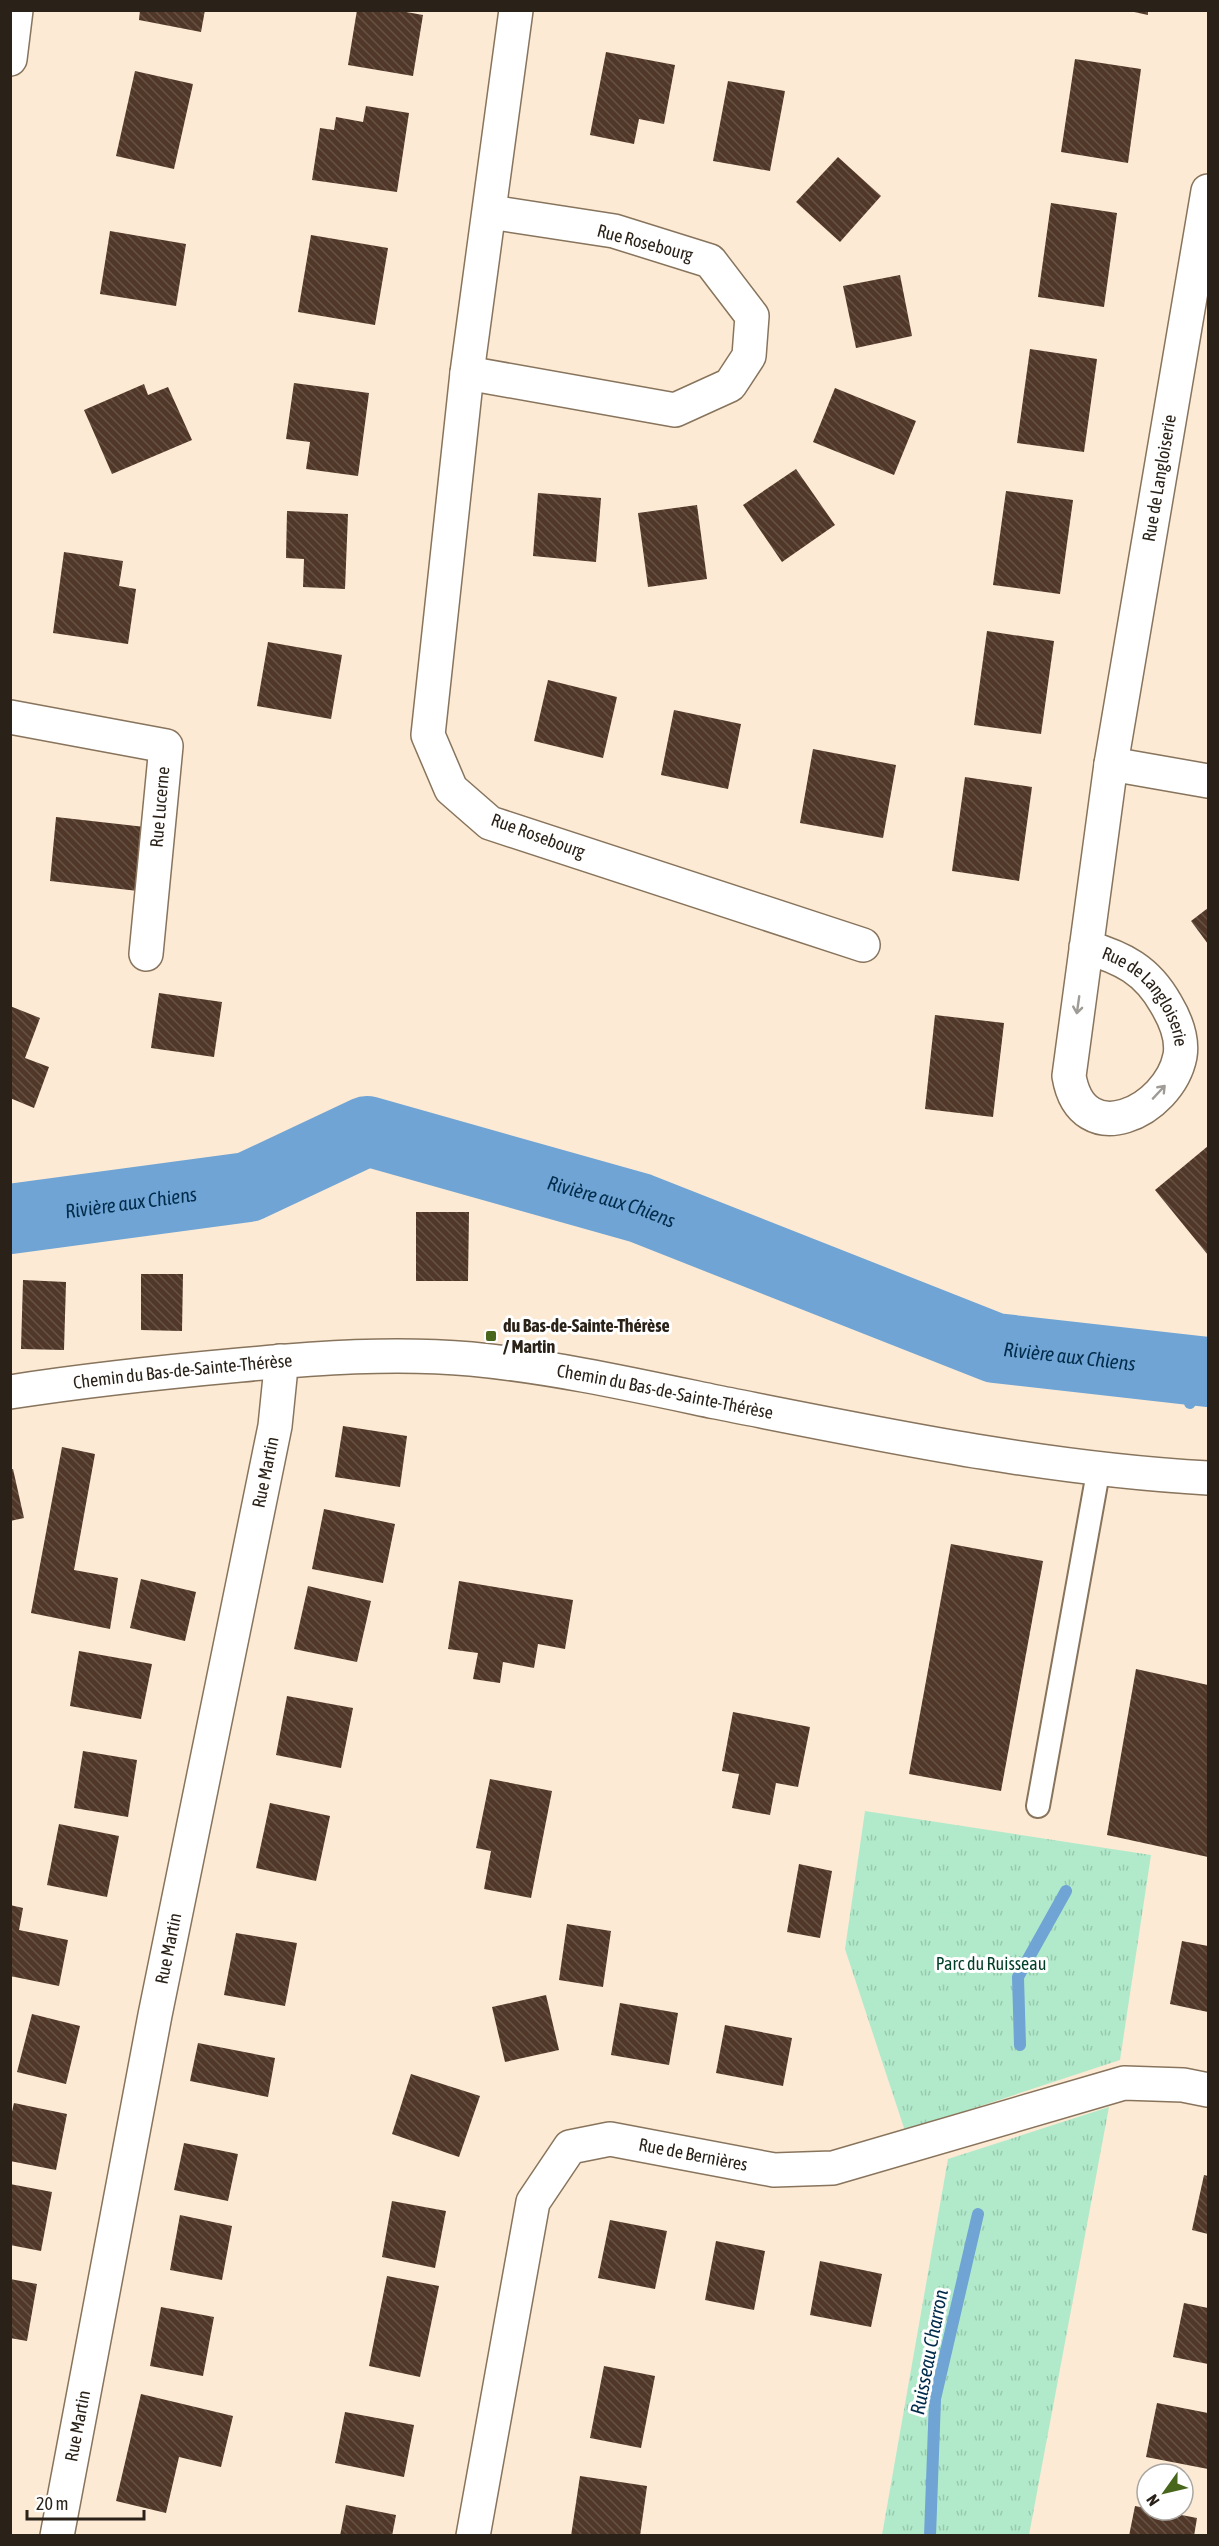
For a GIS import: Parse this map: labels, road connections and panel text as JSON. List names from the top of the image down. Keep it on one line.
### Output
{"streets":{"street":["Rue Rosebourg","Rue de Langloiserie","Rue Lucerne","Chemin du Bas-de-Sainte-Thérèse","Rue Martin","Rue de Bernières"]},"crossings":[["Chemin du Bas-de-Sainte-Thérèse","Rue Martin"]],"water":["Rivière aux Chiens","Ruisseau Charron"],"parks":["Parc du Ruisseau"],"places":{"transit":["du Bas-de-Sainte-Thérèse / Martin"]},"scale_bar":"20 m","north":"bottom left"}
